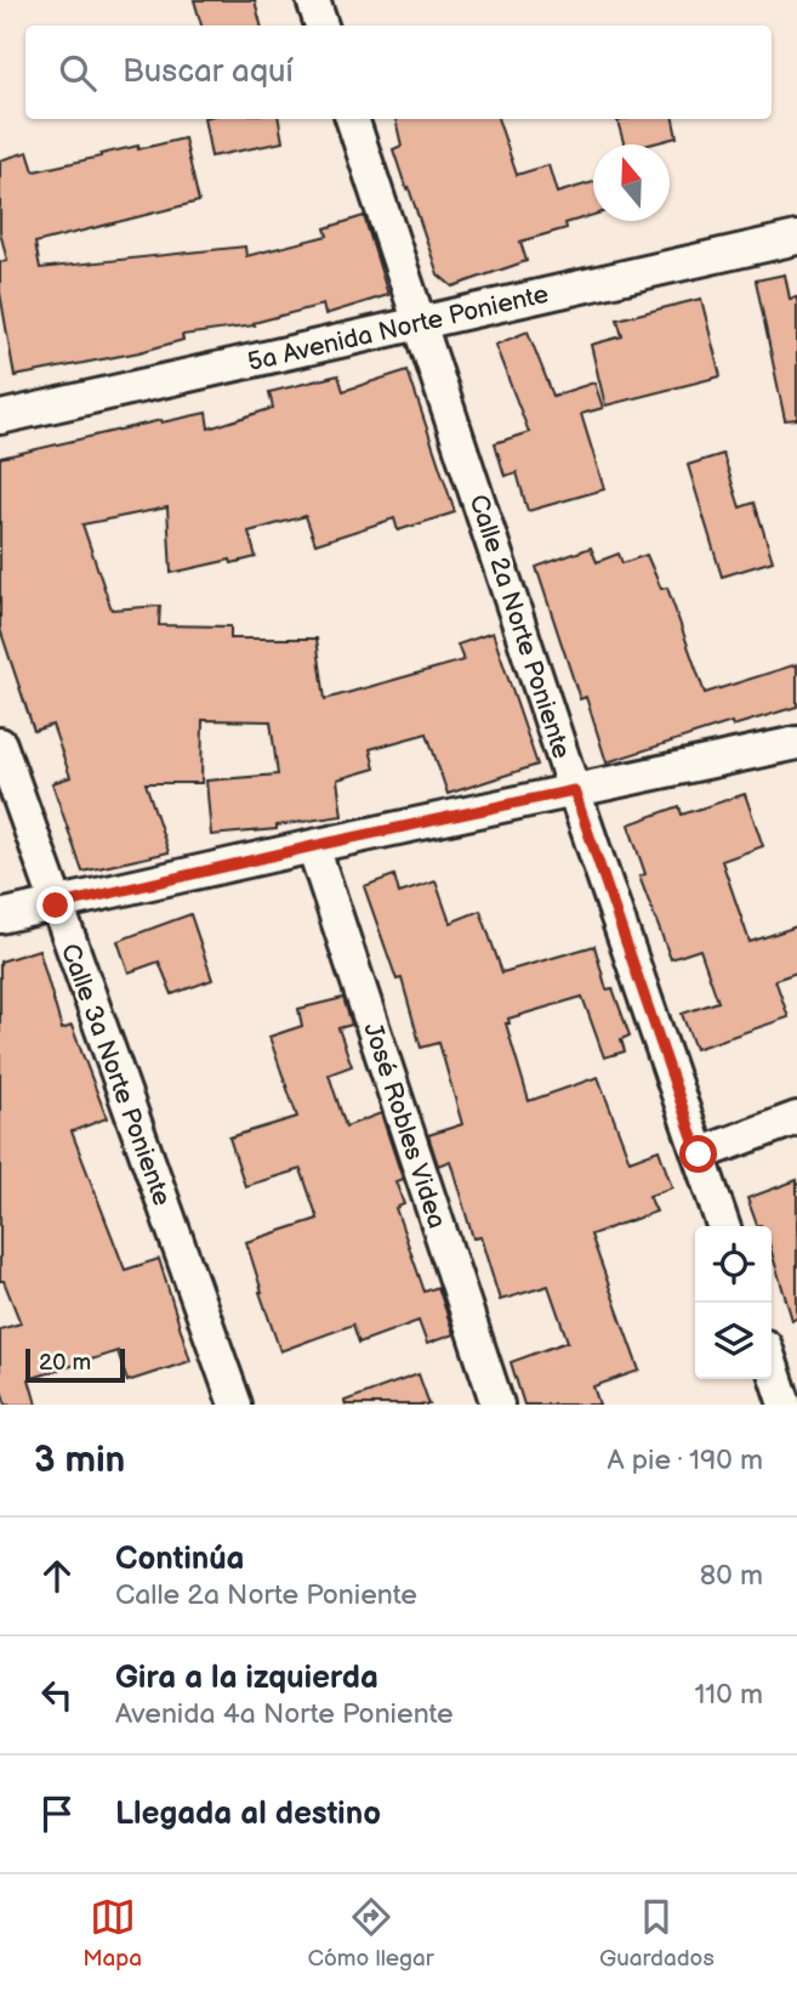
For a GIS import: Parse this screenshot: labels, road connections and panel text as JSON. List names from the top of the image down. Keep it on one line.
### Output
{"streets":{"street":["5a Avenida Norte Poniente","Calle 2a Norte Poniente","Calle 3a Norte Poniente","José Robles Videa"]},"crossings":[["5a Avenida Norte Poniente","Calle 2a Norte Poniente"]],"scale_bar":"20 m","north":"top","page":{"search":"Buscar aquí","scale":"20 m","heading":["3 min","A pie · 190 m"],"list":[["Continúa","Calle 2a Norte Poniente","80 m"],["Gira a la izquierda","Avenida 4a Norte Poniente","110 m"],"Llegada al destino"],"nav":["Mapa","Cómo llegar","Guardados"]}}
